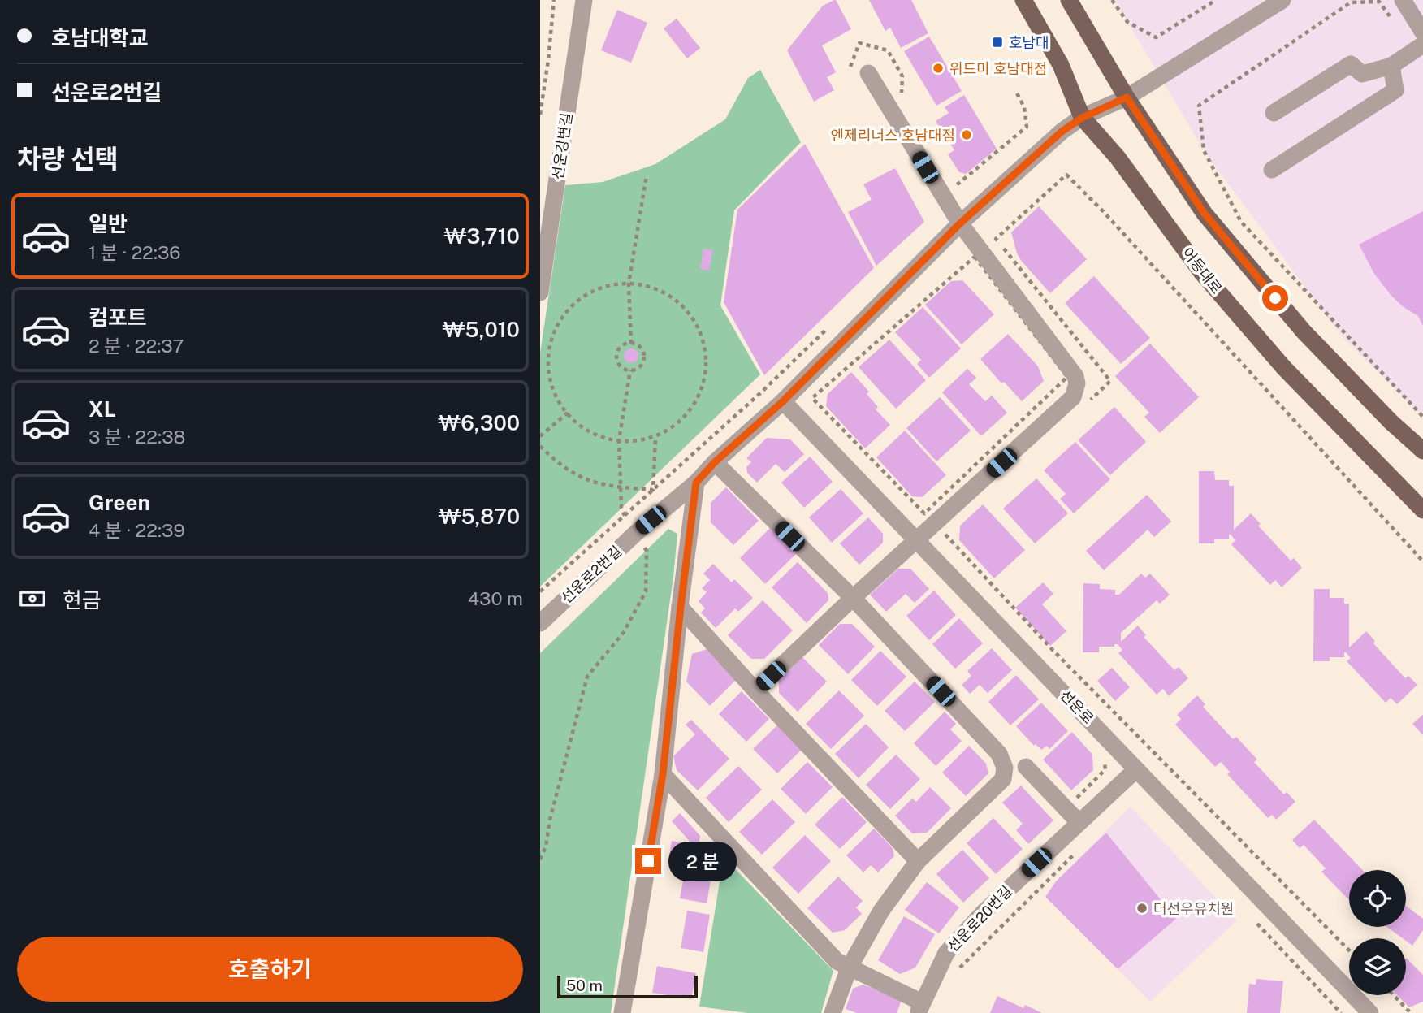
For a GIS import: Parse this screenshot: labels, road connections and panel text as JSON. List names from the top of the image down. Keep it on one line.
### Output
{"streets":{"main road":["어등대로"],"street":["선운강변길","선운로2번길","선운로","선운로20번길"]},"crossings":[["어등대로","선운로2번길"],["선운로2번길","선운로"],["선운로","선운로20번길"]],"places":{"transit":["호남대"],"other":["위드미 호남대점","엔제리너스 호남대점","더선우유치원"]},"scale_bar":"50 m","page":{"banner":["호남대학교","선운로2번길"],"heading":"차량 선택","list":[{"name":"일반","note":"1 분 · 22:36","value":"₩3,710"},{"name":"컴포트","note":"2 분 · 22:37","value":"₩5,010"},{"name":"XL","note":"3 분 · 22:38","value":"₩6,300"},{"name":"Green","note":"4 분 · 22:39","value":"₩5,870"}],"pay":["현금","430 m"],"bubble":"2 분","buttons":"호출하기","scale":"50 m"}}
